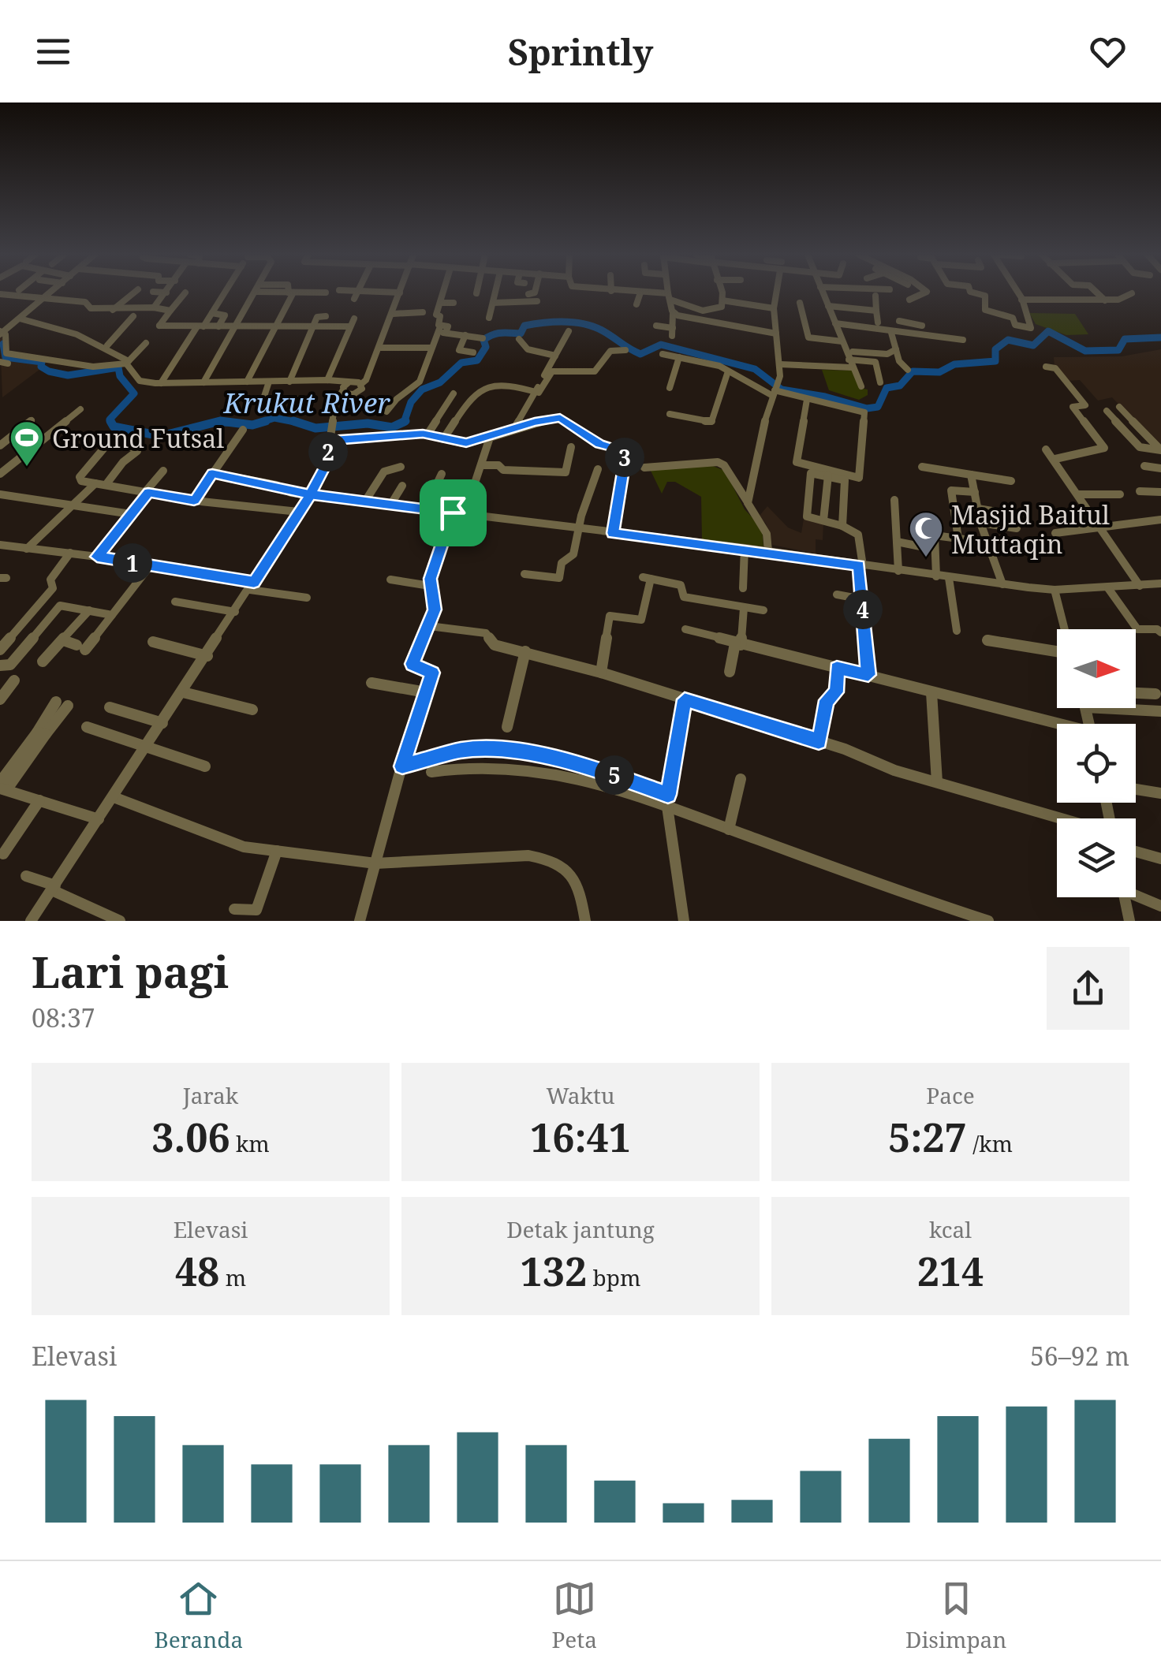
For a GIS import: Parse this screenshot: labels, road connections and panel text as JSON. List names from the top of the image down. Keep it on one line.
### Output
{"water":["Krukut River"],"places":{"sports":["Ground Futsal"],"mosque":["Masjid Baitul Muttaqin"]},"north":"right","page":{"header":"Sprintly","pins":["2","3","1","4","5"],"heading":["Lari pagi","08:37"],"stats":[["Jarak","3.06 km"],["Waktu","16:41"],["Pace","5:27 /km"],["Elevasi","48 m"],["Detak jantung","132 bpm"],["kcal","214"]],"chart":["Elevasi","56–92 m"],"tabs":["Beranda","Peta","Disimpan"]}}
